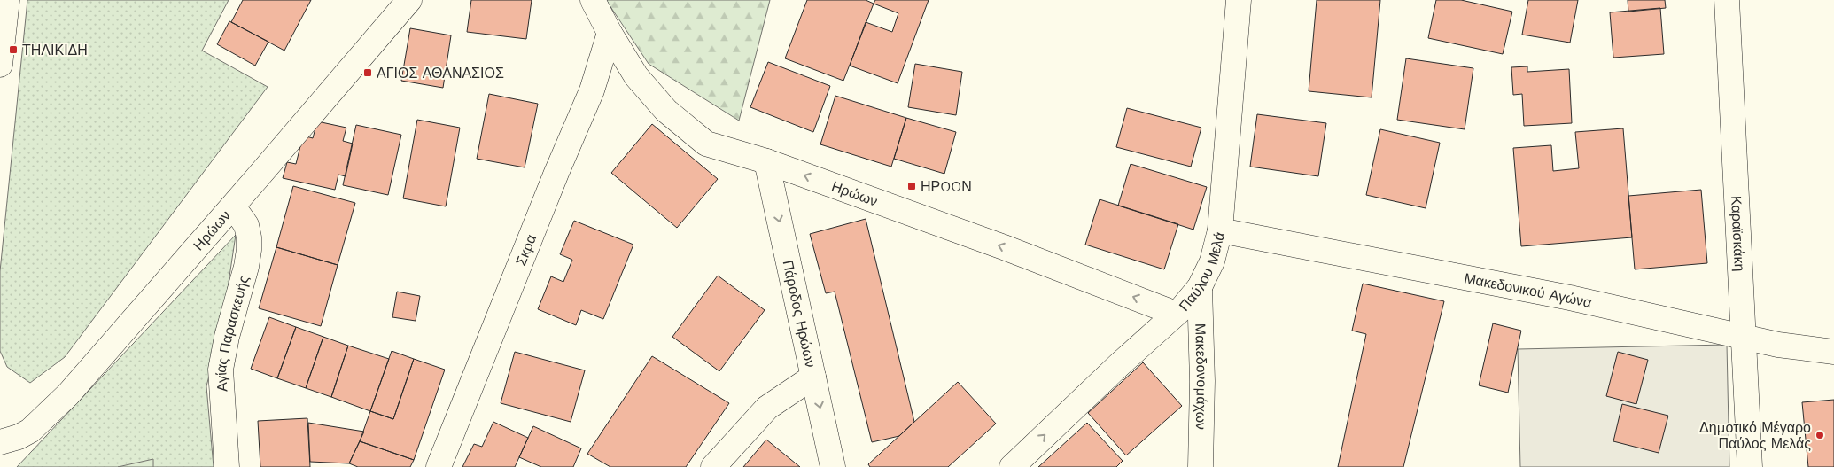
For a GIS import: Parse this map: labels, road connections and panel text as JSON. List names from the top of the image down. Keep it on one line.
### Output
{"streets":{"street":["Ηρώων","Καραϊσκάκη","Σκρα","Παύλου Μελά","Μακεδονικού Αγώνα","Πάροδος Ηρώων","Αγίας Παρασκευής","Μακεδονομάχων"]},"crossings":[["Ηρώων","Σκρα"],["Ηρώων","Παύλου Μελά"],["Ηρώων","Πάροδος Ηρώων"],["Ηρώων","Αγίας Παρασκευής"],["Καραϊσκάκη","Μακεδονικού Αγώνα"],["Παύλου Μελά","Μακεδονικού Αγώνα"],["Παύλου Μελά","Μακεδονομάχων"]],"one_way":["Παύλου Μελά","Πάροδος Ηρώων"],"places":{"transit":["ΤΗΛΙΚΙΔΗ","ΑΓΙΟΣ ΑΘΑΝΑΣΙΟΣ","ΗΡΩΩΝ"],"other":["Δημοτικό Μέγαρο Παύλος Μελάς"]}}
